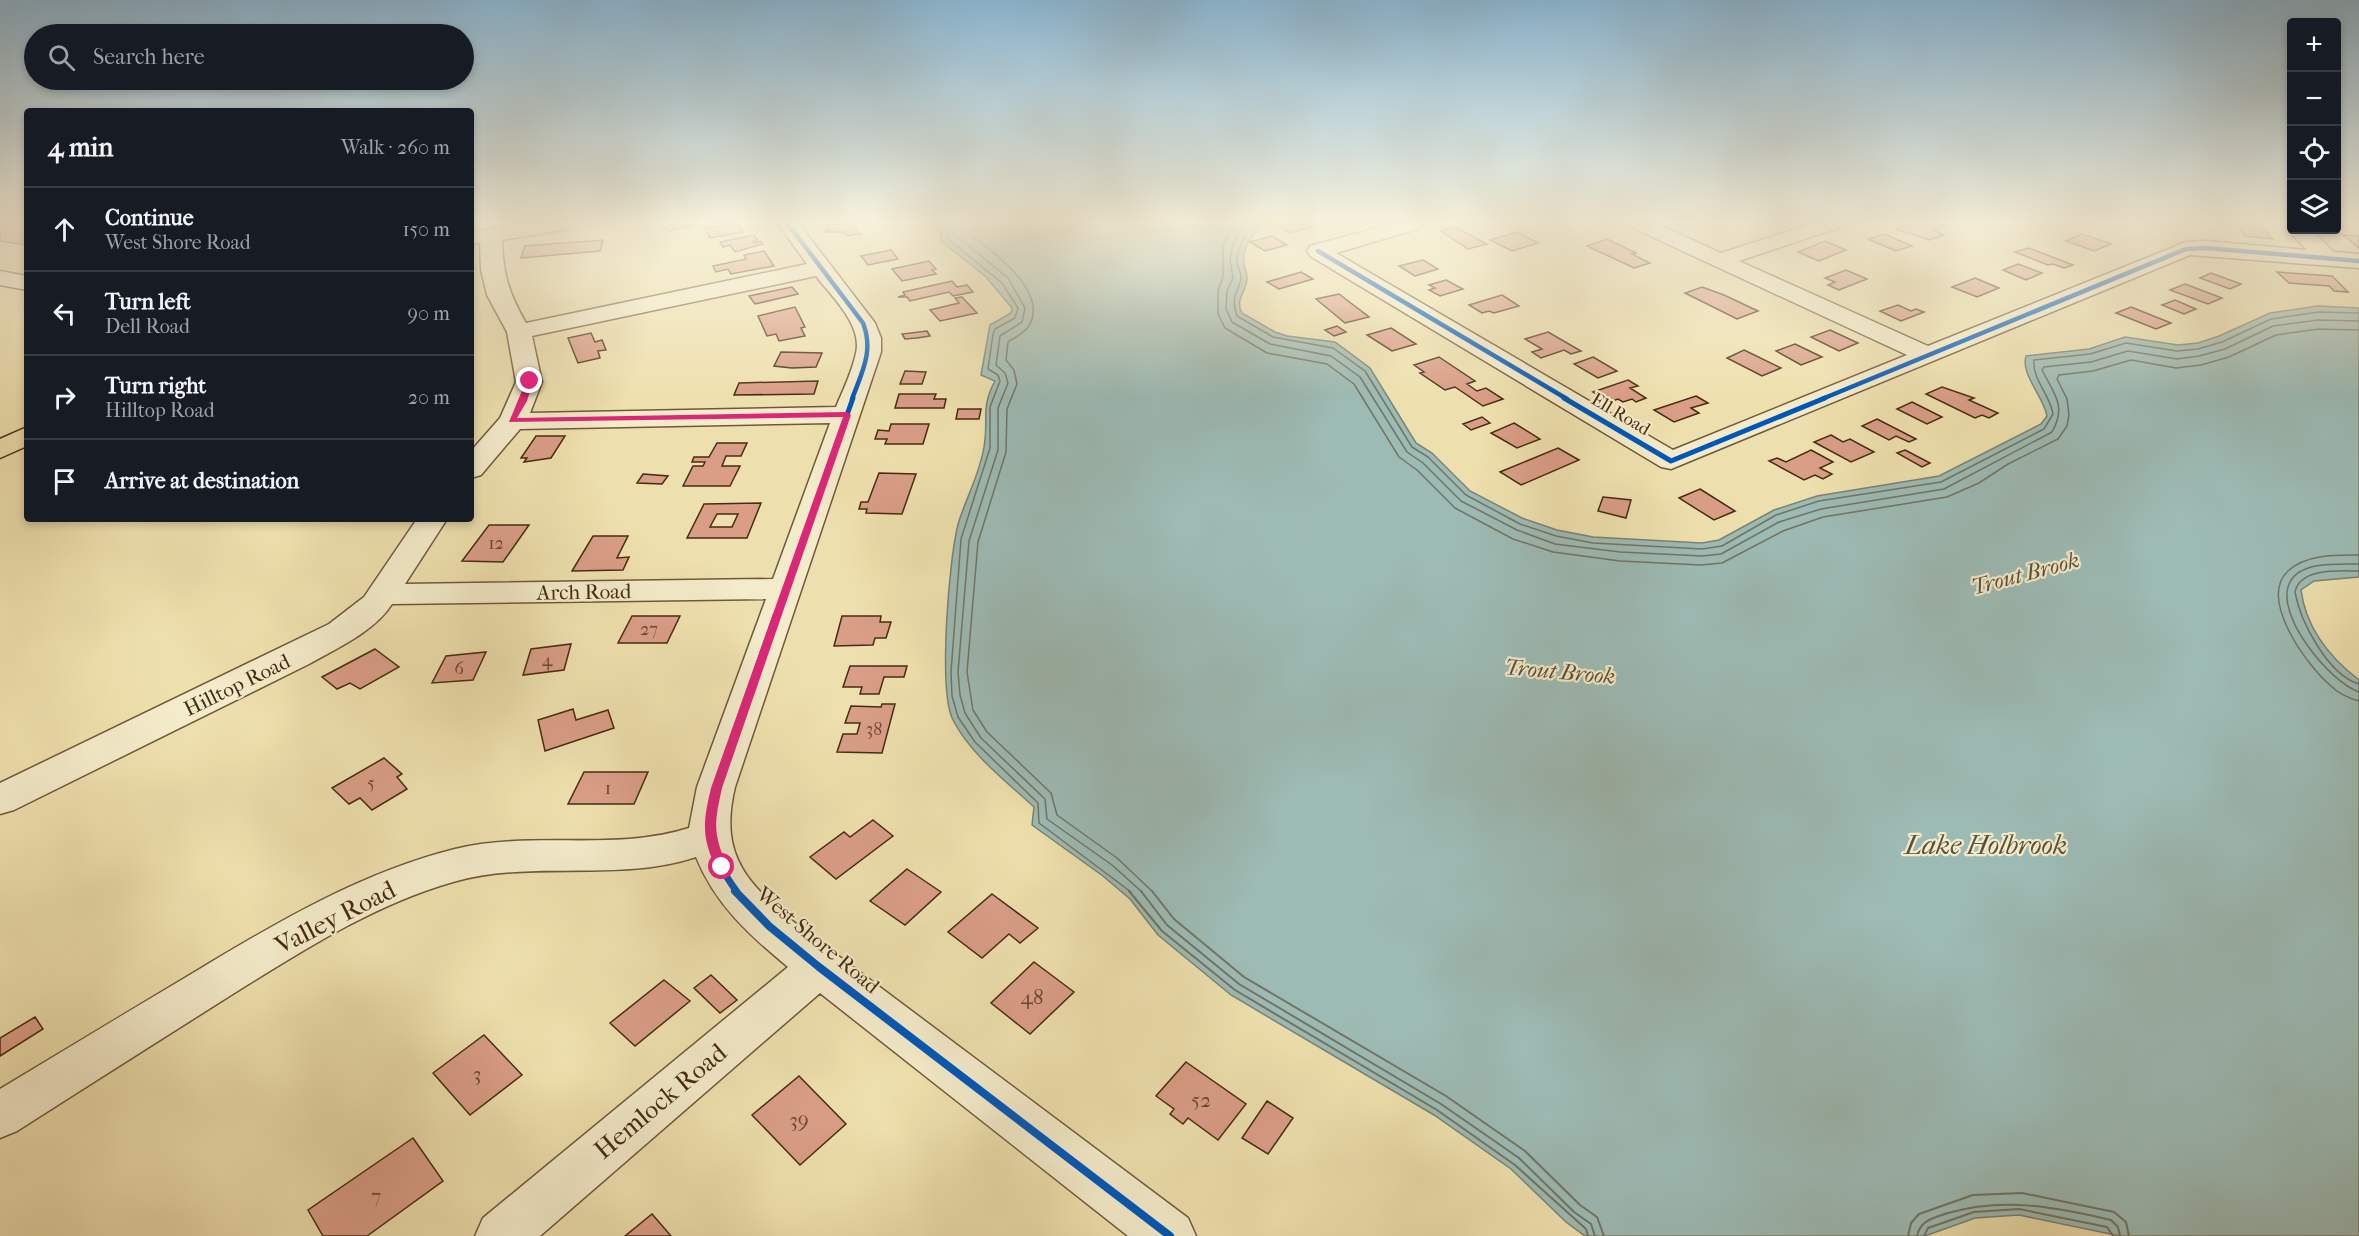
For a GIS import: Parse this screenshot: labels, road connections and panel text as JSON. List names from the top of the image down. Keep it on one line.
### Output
{"streets":{"street":["Ell Road","Arch Road","Hilltop Road","Valley Road","West Shore Road","Hemlock Road"]},"crossings":[["Arch Road","Hilltop Road"],["Arch Road","West Shore Road"],["Valley Road","West Shore Road"],["West Shore Road","Hemlock Road"]],"water":["Trout Brook","Lake Holbrook"],"house_numbers":["12","27","4","6","38","5","1","48","3","52","39","7"],"page":{"map_buttons":["+","−"],"search":"Search here","heading":["4 min","Walk · 260 m"],"list":[["Continue","West Shore Road","150 m"],["Turn left","Dell Road","90 m"],["Turn right","Hilltop Road","20 m"],"Arrive at destination"]}}
